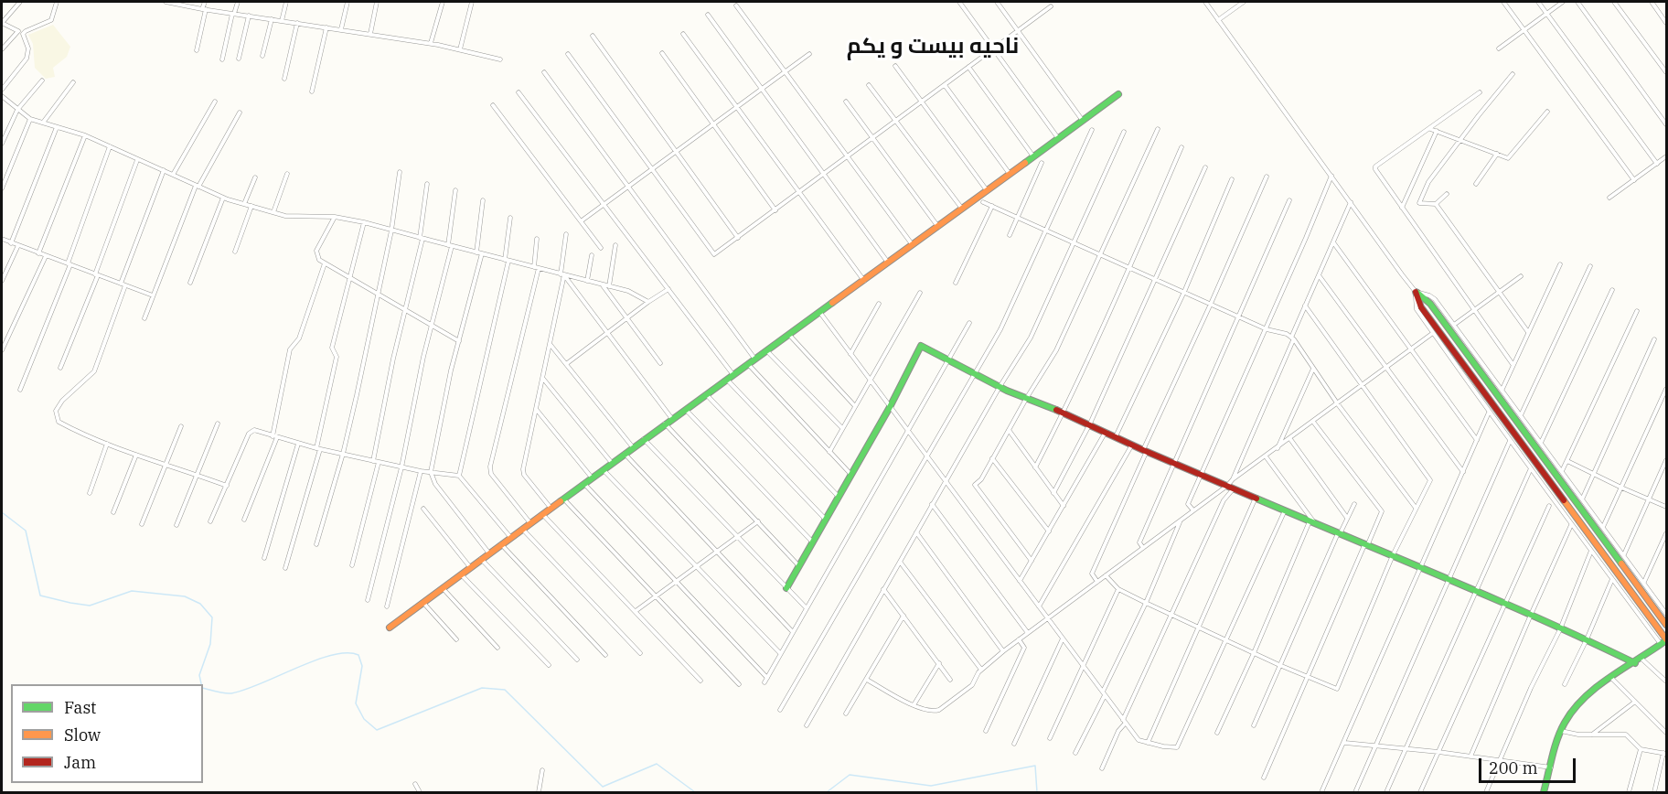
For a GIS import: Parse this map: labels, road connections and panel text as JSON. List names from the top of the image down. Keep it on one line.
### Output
{"districts":["ناحیه بیست و یکم"],"legend":["Fast","Slow","Jam"],"scale_bar":"200 m"}
